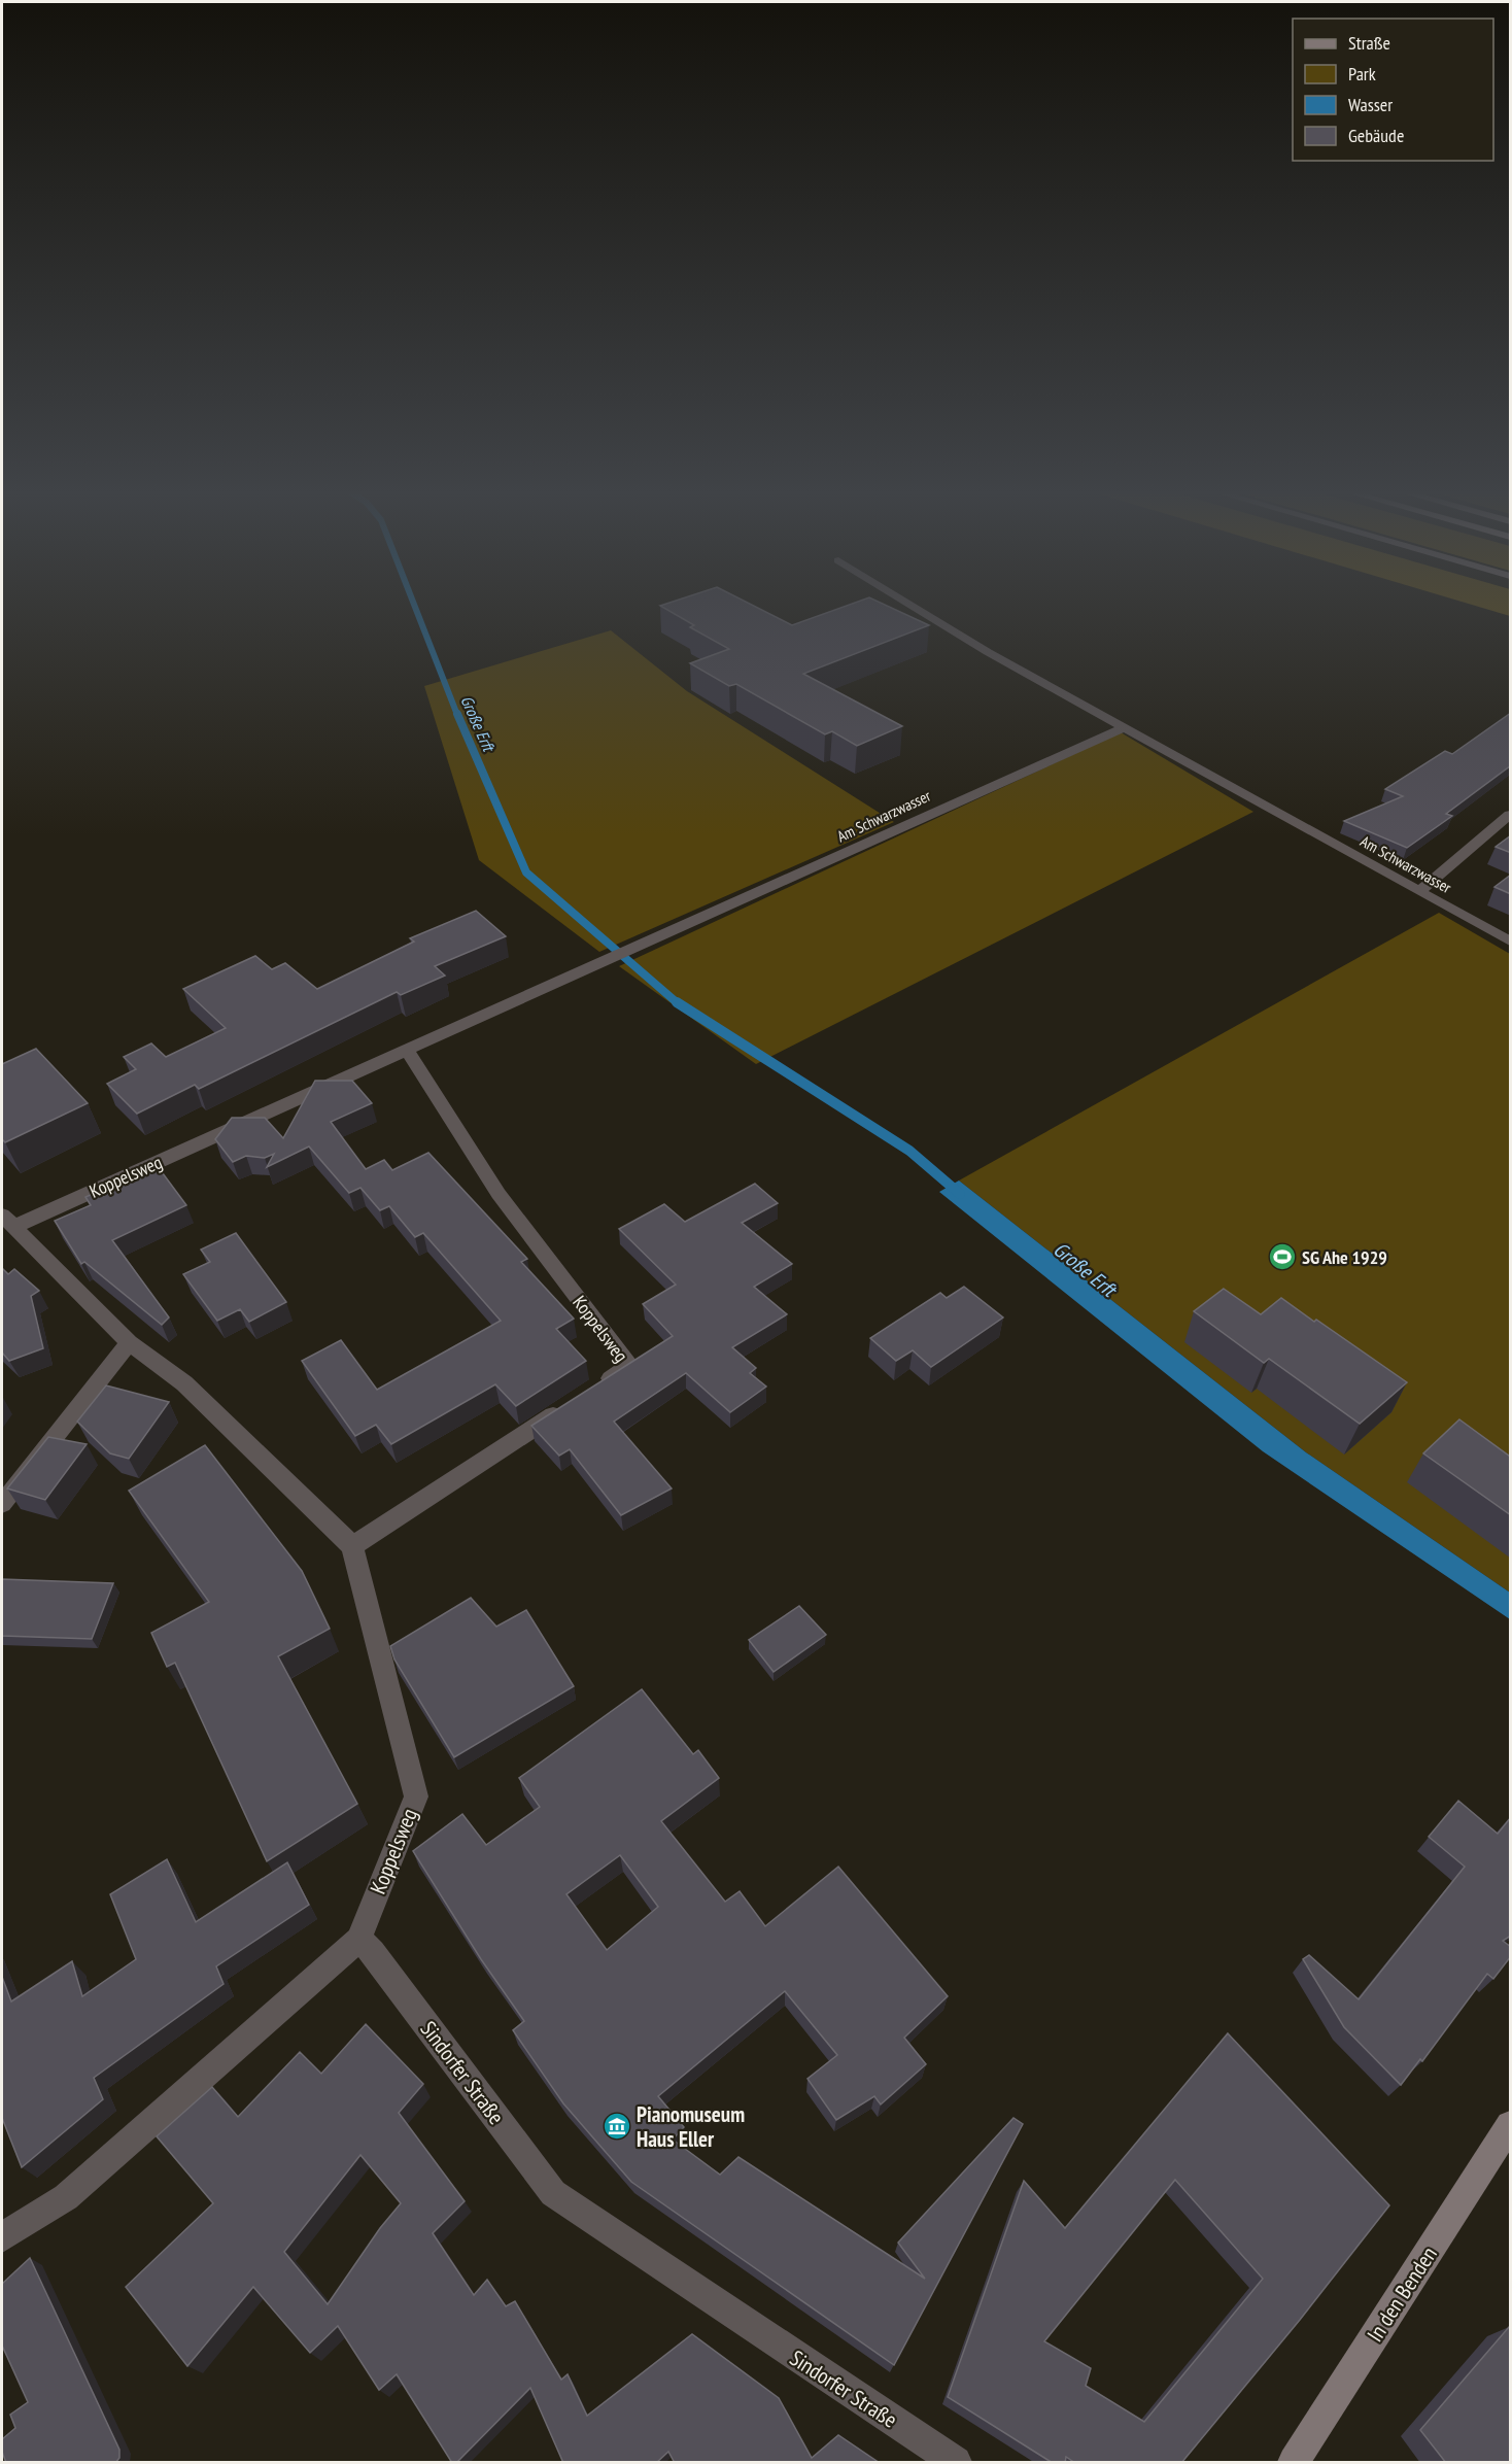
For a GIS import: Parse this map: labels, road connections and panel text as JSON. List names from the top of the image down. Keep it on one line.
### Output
{"streets":{"main road":["In den Benden"],"street":["Am Schwarzwasser","Koppelsweg","Sindorfer Straße"]},"crossings":[["Am Schwarzwasser","Koppelsweg"],["Koppelsweg","Sindorfer Straße"]],"water":["Große Erft"],"places":{"sports":["SG Ahe 1929"],"museum":["Pianomuseum Haus Eller"]},"legend":["Straße","Park","Wasser","Gebäude"]}
